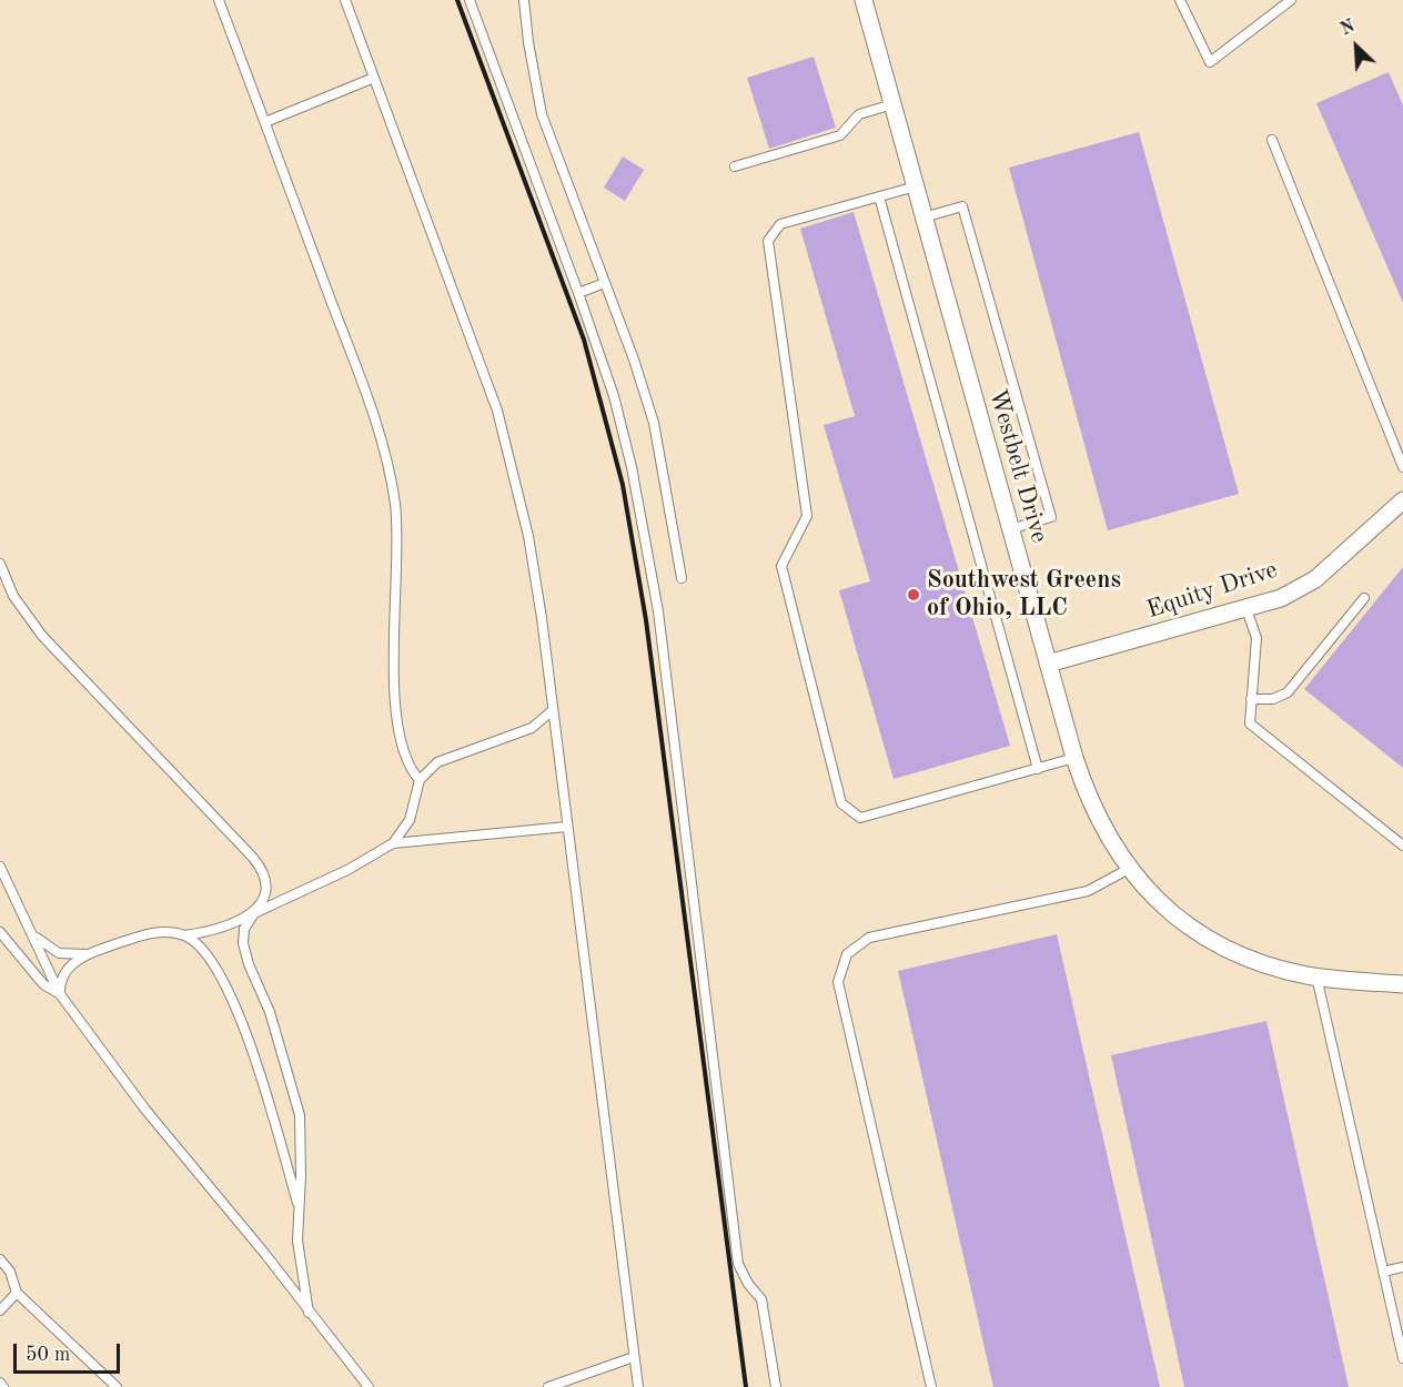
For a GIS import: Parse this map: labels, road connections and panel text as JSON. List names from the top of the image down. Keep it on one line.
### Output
{"streets":{"street":["Westbelt Drive","Equity Drive"]},"crossings":[["Westbelt Drive","Equity Drive"]],"places":["Southwest Greens of Ohio, LLC"],"scale_bar":"50 m","north":"top left"}
